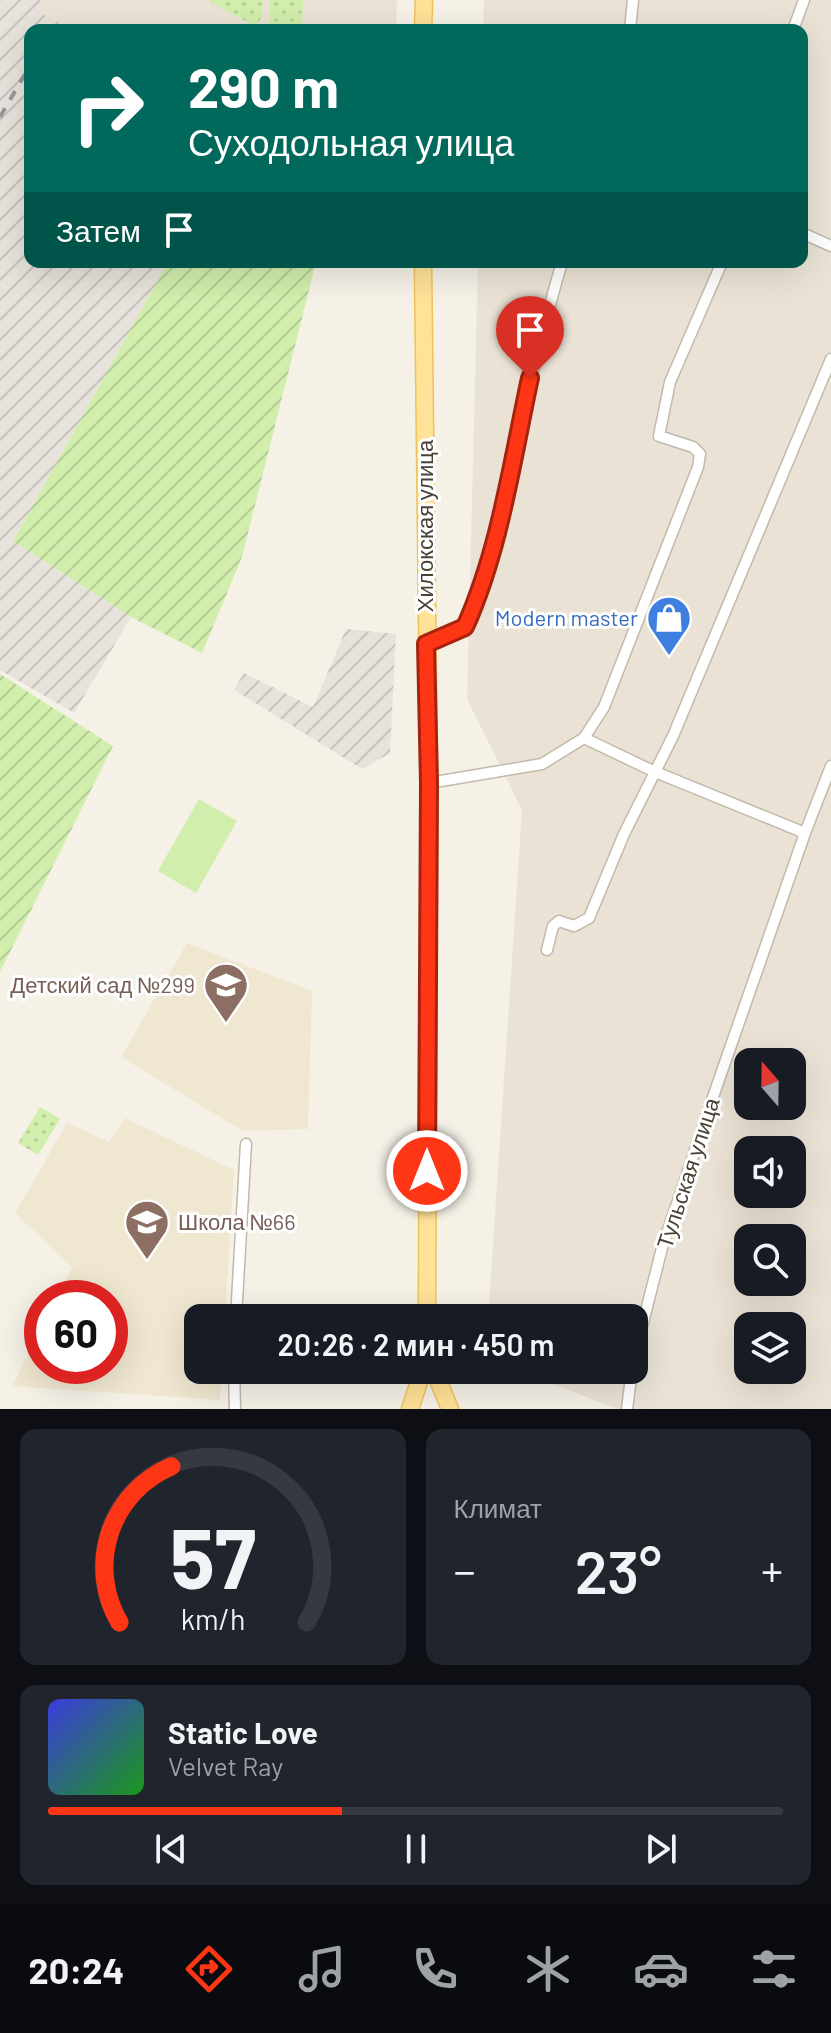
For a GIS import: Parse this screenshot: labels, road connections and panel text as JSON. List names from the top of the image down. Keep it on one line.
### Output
{"streets":{"main road":["Хилокская улица"],"street":["Тульская улица"]},"places":{"shop":["Modern master"],"school or university":["Детский сад №299","Школа №66"]},"north":"top","page":{"turn":["290 m","Суходольная улица"],"then":"Затем","limit":"60","trip":"20:26 · 2 мин · 450 m","tile":"Климат","heat":["−","23°","+"],"song":["Static Love","Velvet Ray"],"tabs":"20:24","gauge":["57","km/h"]}}
